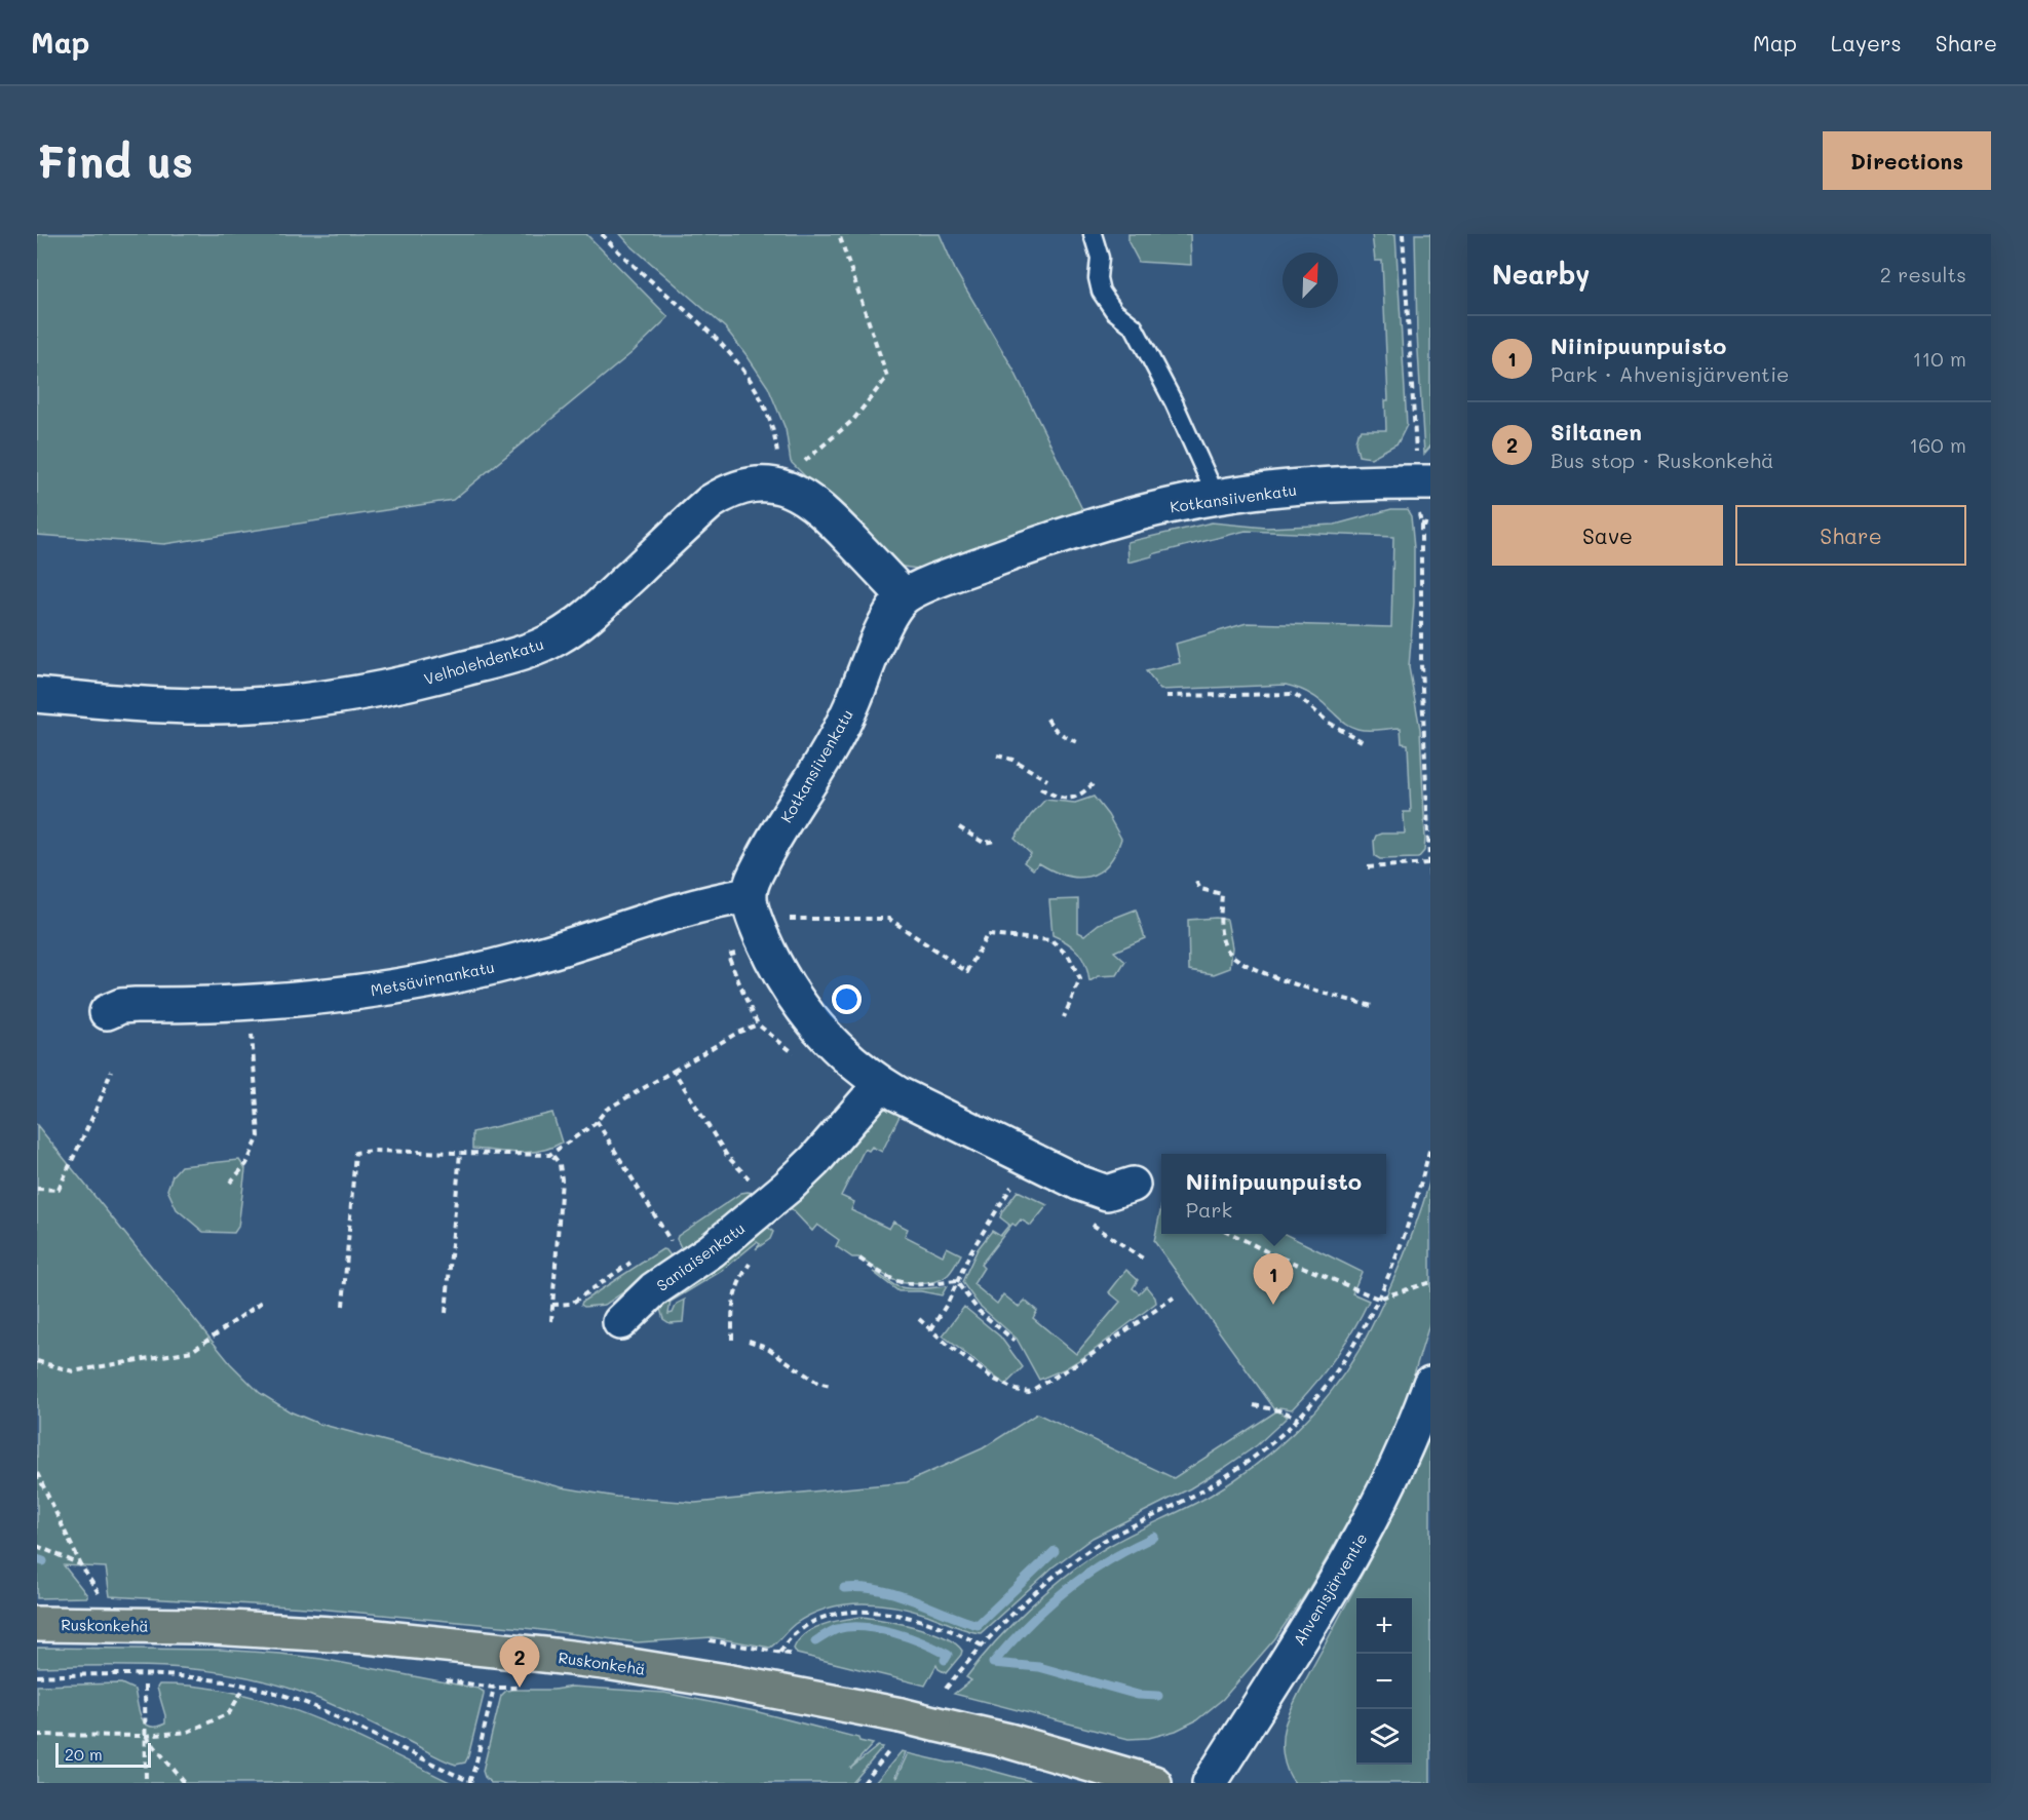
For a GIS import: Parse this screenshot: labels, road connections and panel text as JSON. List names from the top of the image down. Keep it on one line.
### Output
{"streets":{"main road":["Ruskonkehä"],"street":["Kotkansiivenkatu","Velholehdenkatu","Metsävirnankatu","Saniaisenkatu","Ahvenisjärventie"]},"crossings":[["Kotkansiivenkatu","Velholehdenkatu"],["Kotkansiivenkatu","Metsävirnankatu"]],"scale_bar":"20 m","north":"top right","page":{"header":"Map","nav":["Map","Layers","Share"],"buttons":["Directions",["Save","Share"]],"title":"Find us","heading":["Nearby","2 results"],"list":[{"mark":"1","name":"Niinipuunpuisto","note":"Park · Ahvenisjärventie","value":"110 m"},{"mark":"2","name":"Siltanen","note":"Bus stop · Ruskonkehä","value":"160 m"}],"popup":["Niinipuunpuisto","Park"],"pins":["1","2"],"map_buttons":["+","−"],"scale":"20 m"}}
